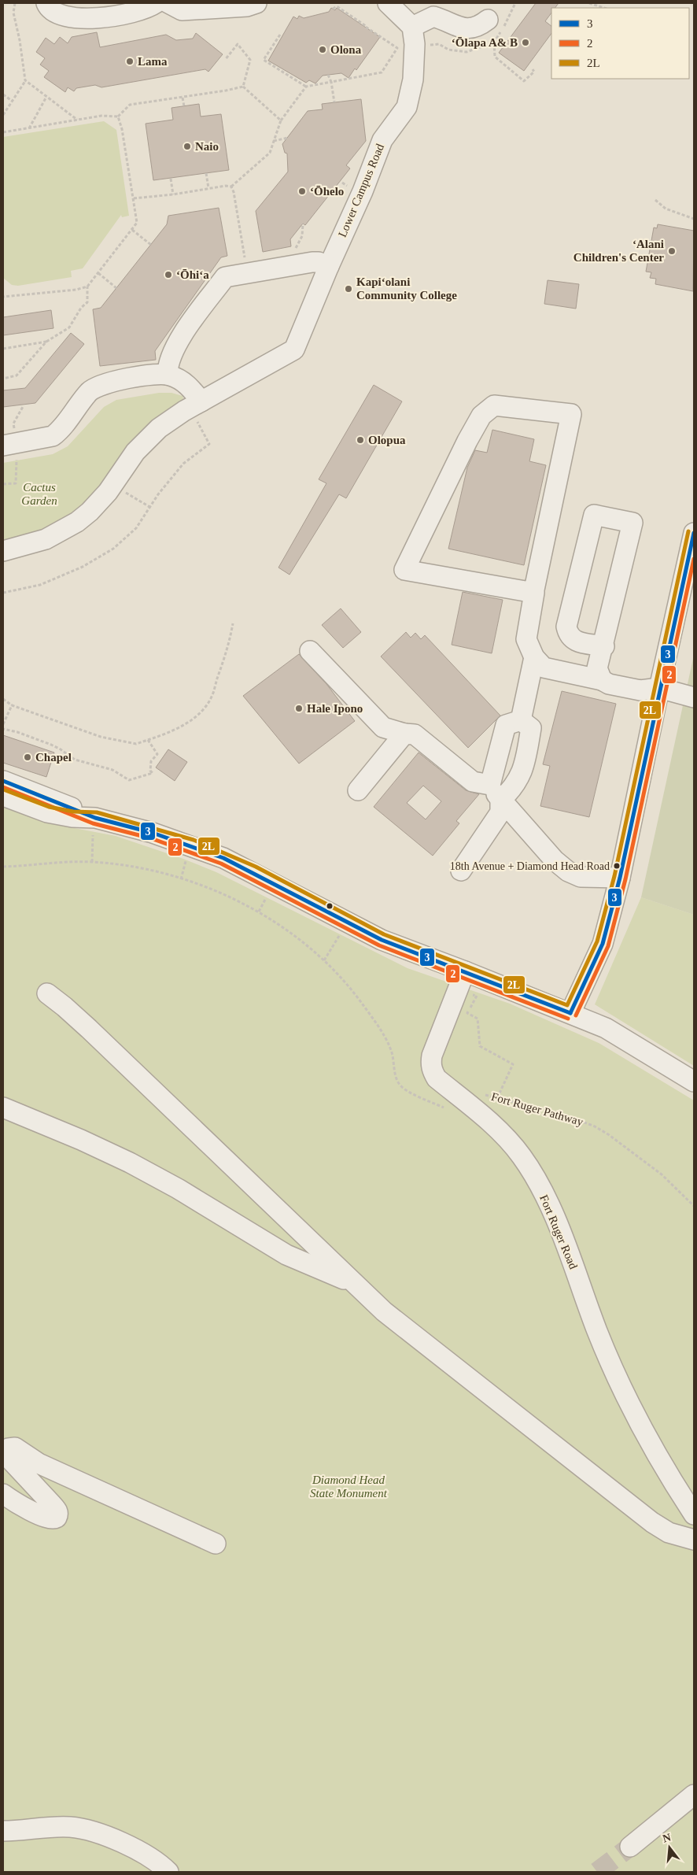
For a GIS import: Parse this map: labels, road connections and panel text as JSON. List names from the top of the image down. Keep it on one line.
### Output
{"streets":{"street":["Lower Campus Road","Fort Ruger Road"],"path":["Fort Ruger Pathway"]},"parks":["Cactus Garden","Diamond Head State Monument"],"places":["‘Ōlapa A& B","Olona","Lama","Naio","‘Ōhelo","‘Alani Children's Center","‘Ōhi‘a","Kapi‘olani Community College","Olopua","Hale Ipono","Chapel","18th Avenue + Diamond Head Road"],"lines":["transit line 2L","transit line 3","transit line 2"],"legend":["3","2","2L"],"north":"top"}
